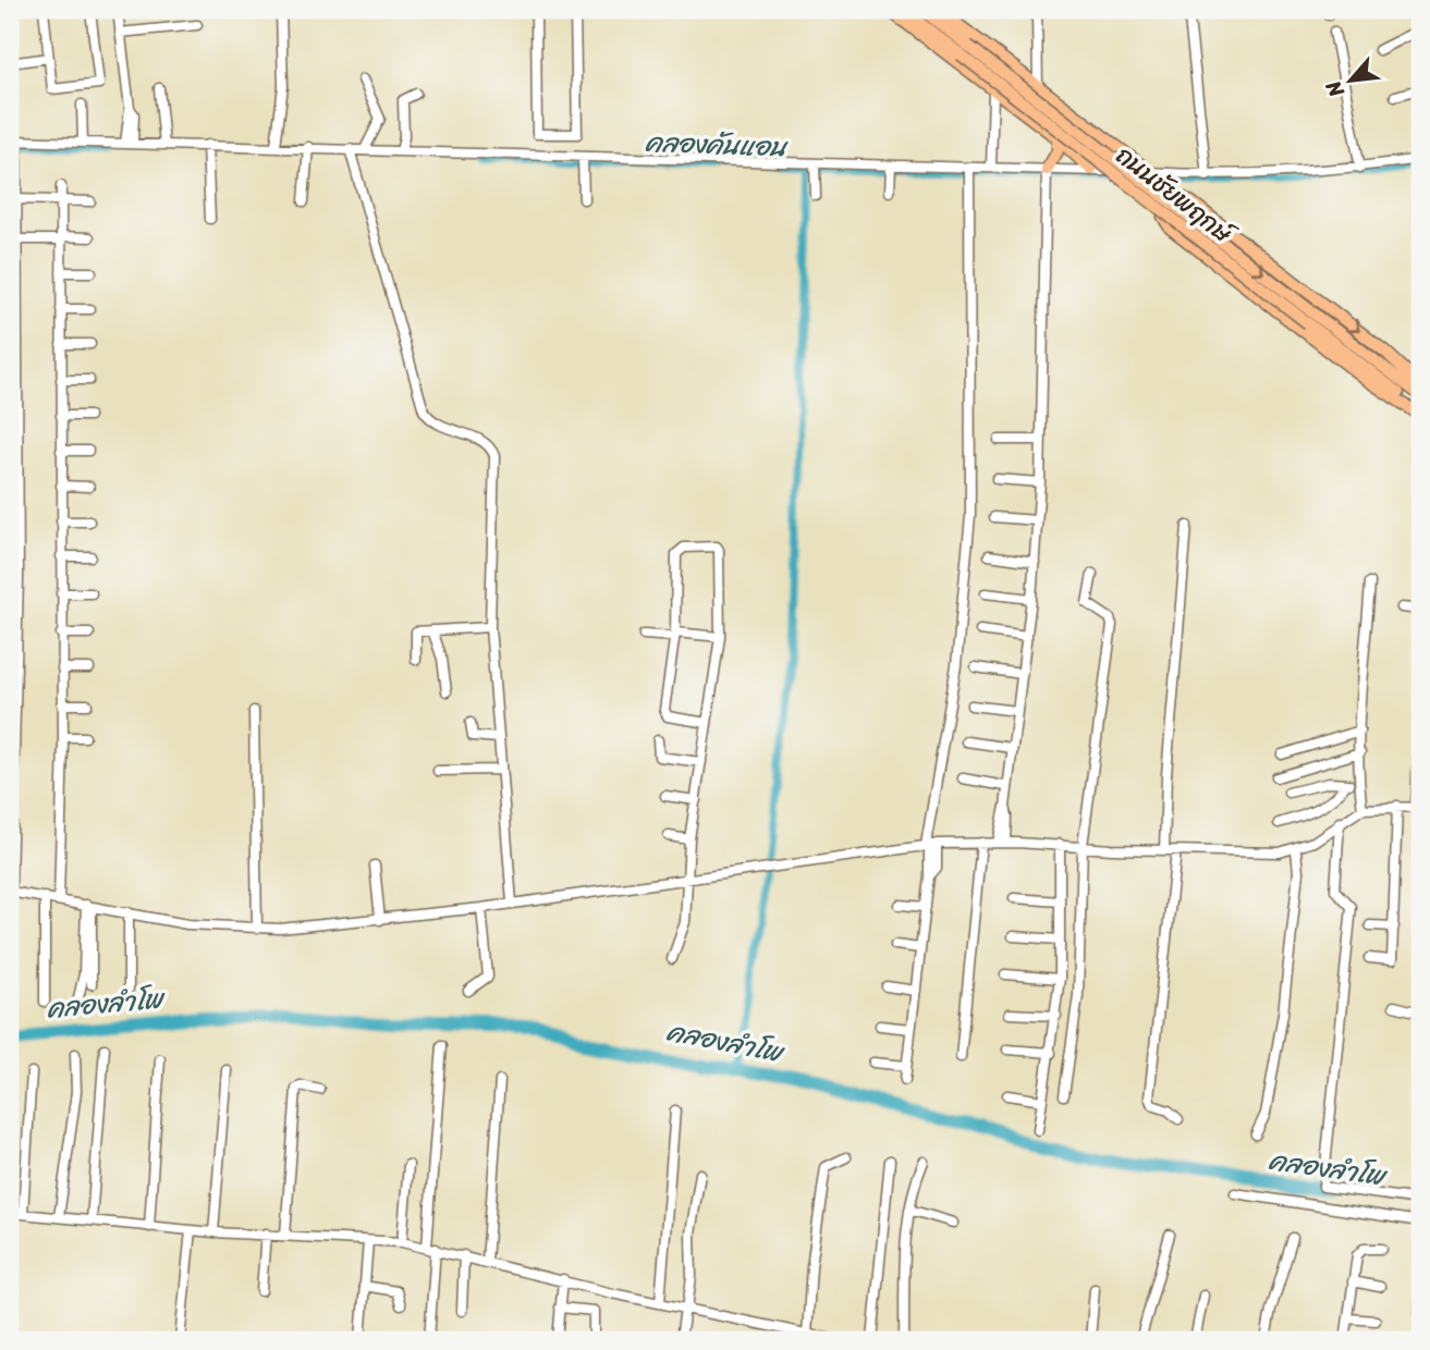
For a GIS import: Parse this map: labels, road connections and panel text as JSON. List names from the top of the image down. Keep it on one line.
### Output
{"streets":{"main road":["ถนนชัยพฤกษ์"]},"water":["คลองคันแอน","คลองลำโพ"],"north":"bottom left"}
